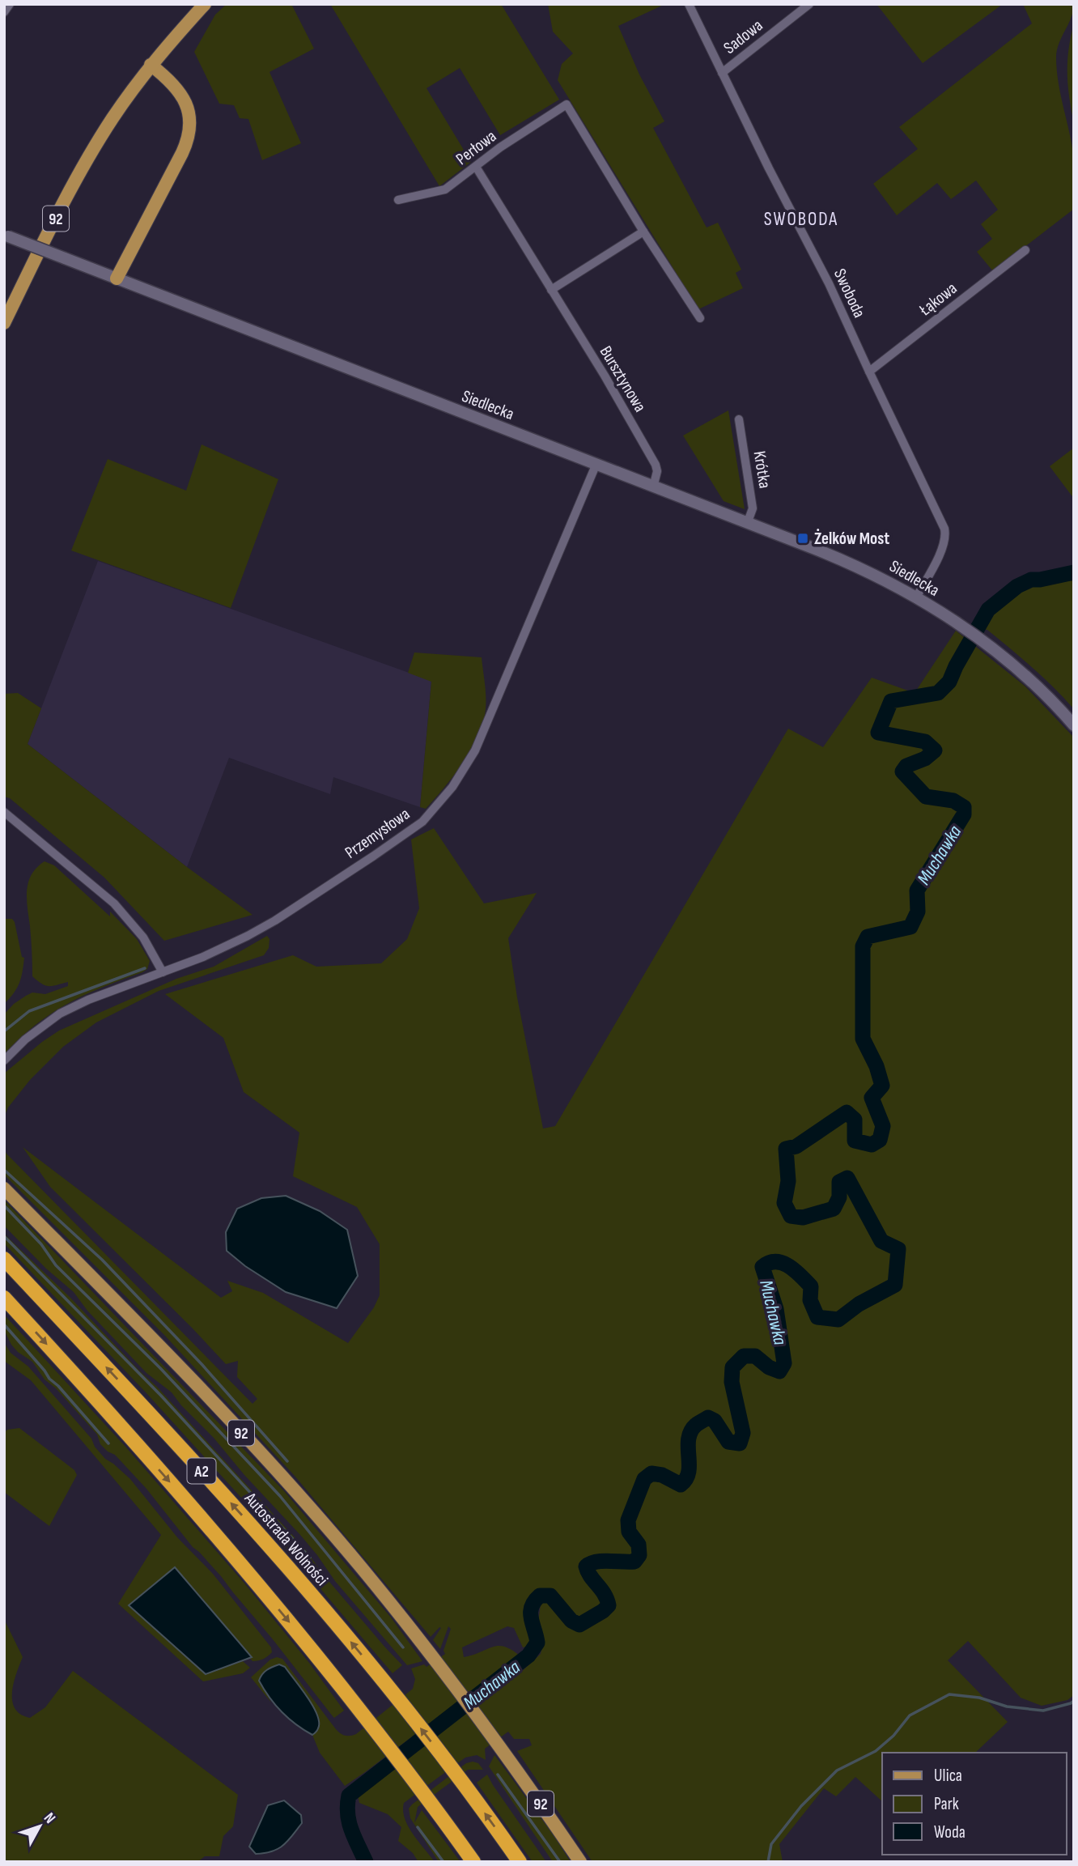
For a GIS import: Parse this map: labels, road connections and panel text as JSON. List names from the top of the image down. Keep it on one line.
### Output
{"streets":{"highway":["A2","Autostrada Wolności"],"main road":["92","Siedlecka"],"street":["Sadowa","Perłowa","Swoboda","Łąkowa","Bursztynowa","Krótka","Przemysłowa"]},"crossings":[["Sadowa","Swoboda"],["Perłowa","Bursztynowa"],["Swoboda","Łąkowa"],["Swoboda","Siedlecka"],["Bursztynowa","Siedlecka"],["Siedlecka","Krótka"],["Siedlecka","Przemysłowa"]],"districts":["SWOBODA"],"water":["Muchawka"],"places":{"transit":["Żelków Most"]},"legend":["Ulica","Park","Woda"],"north":"top right"}
